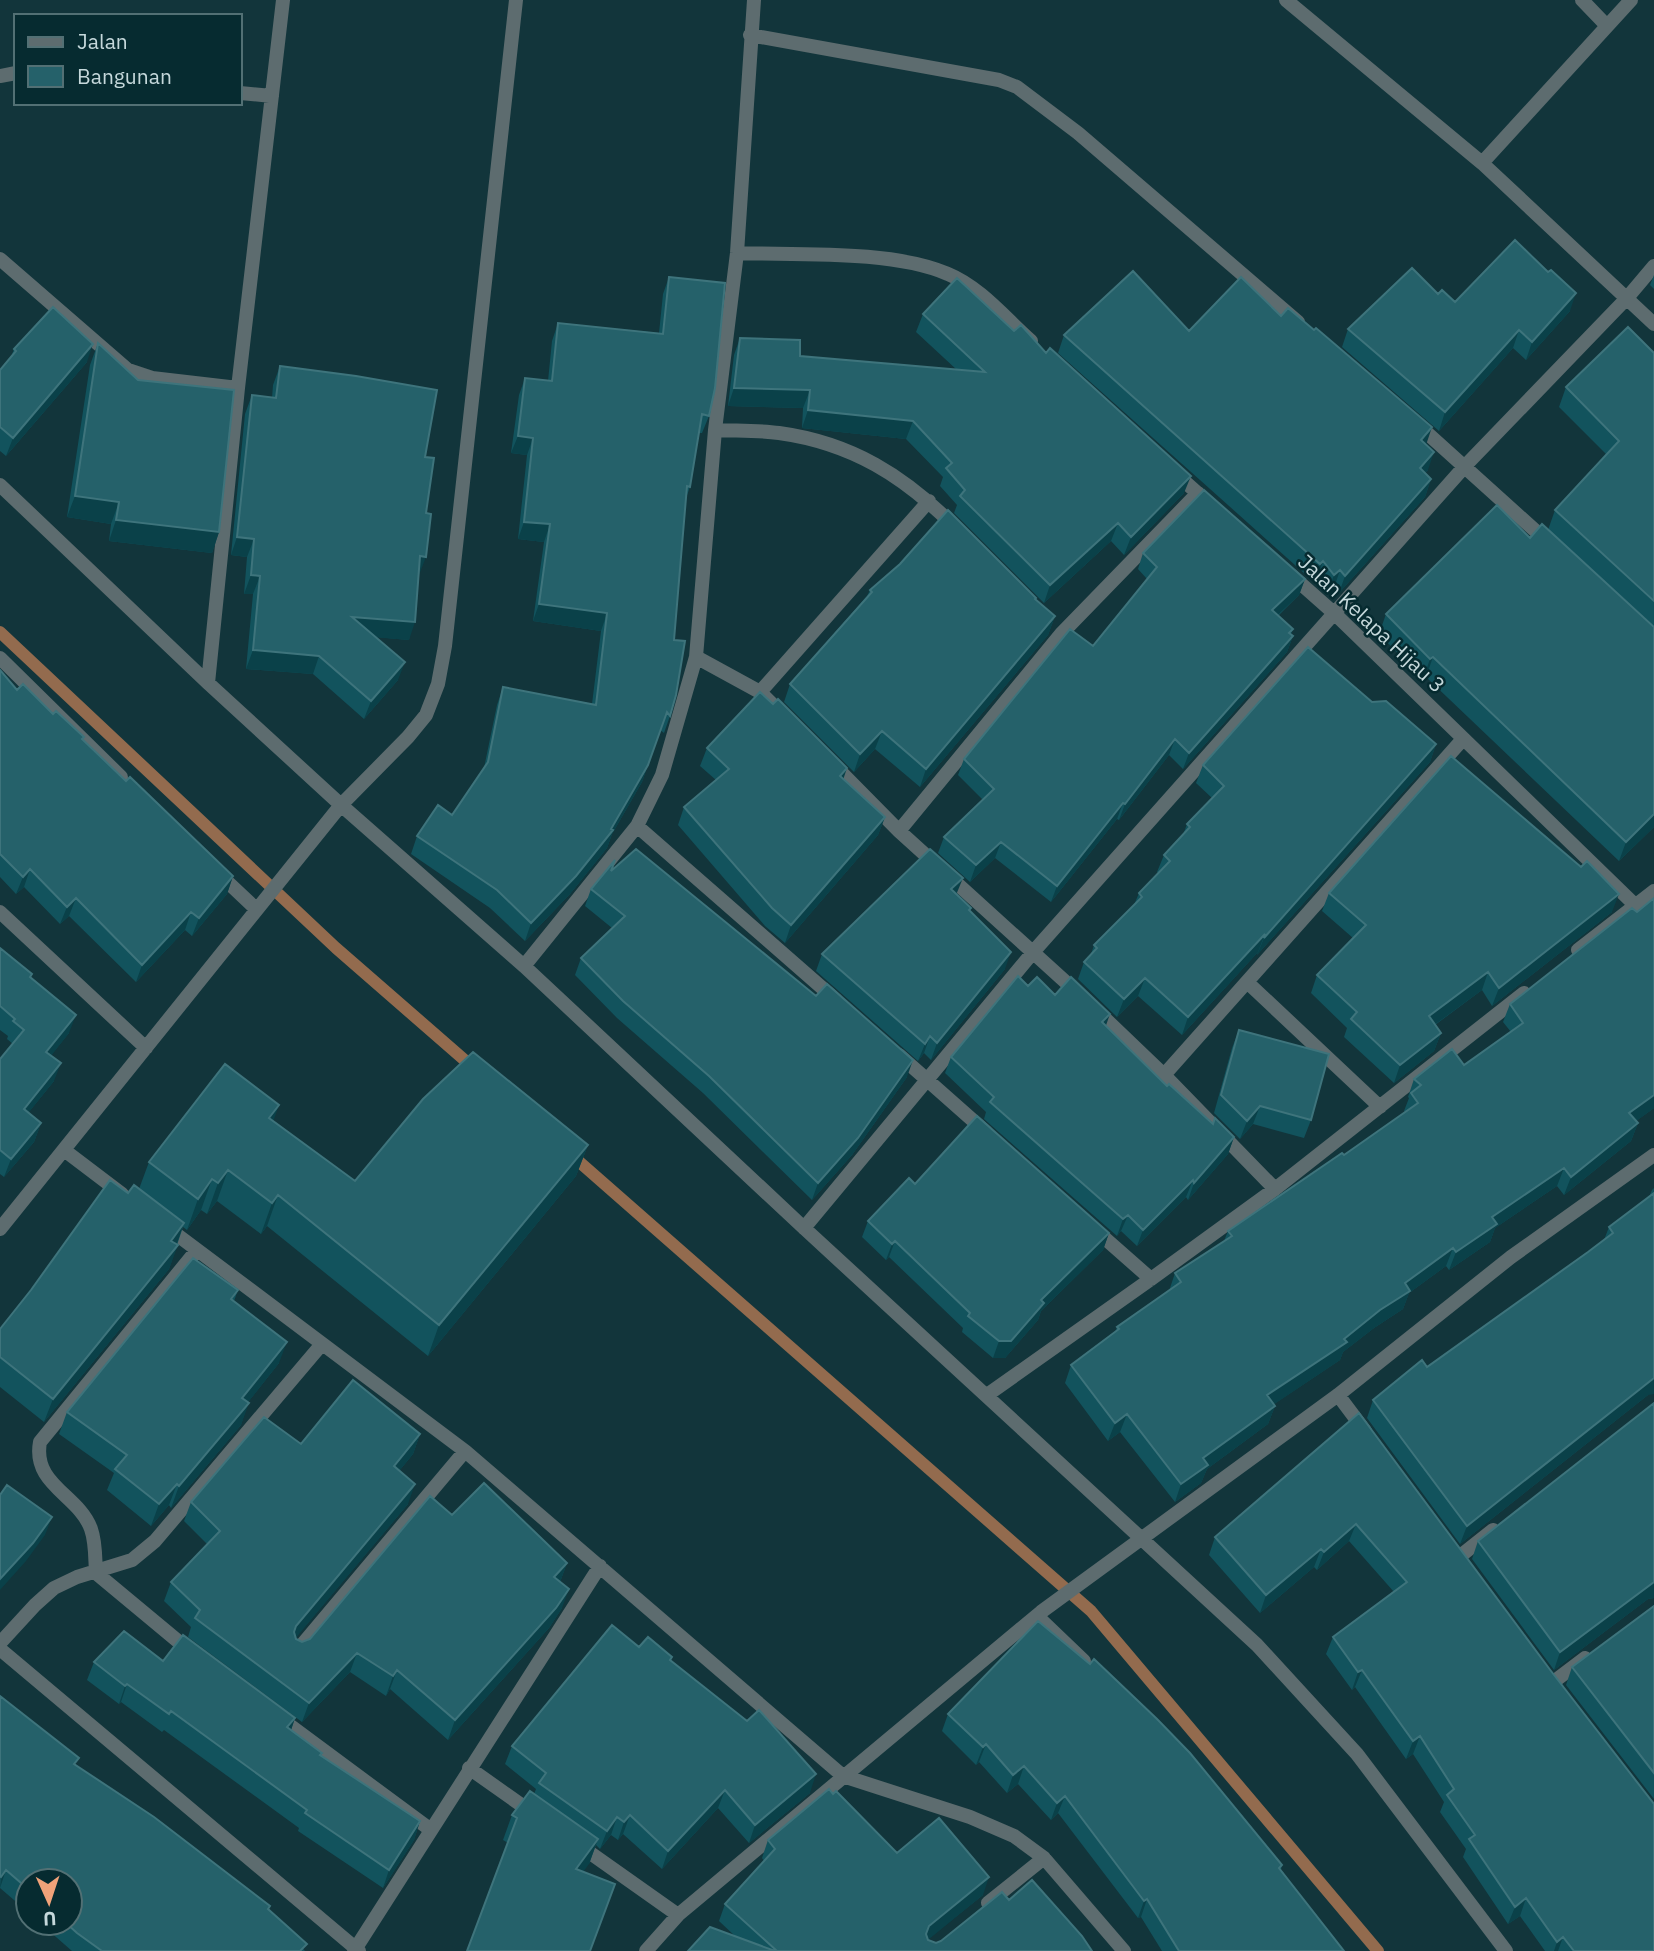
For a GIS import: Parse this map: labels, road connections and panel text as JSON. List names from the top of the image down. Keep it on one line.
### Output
{"streets":{"street":["Jalan Kelapa Hijau 3"]},"legend":["Jalan","Bangunan"],"north":"bottom"}
